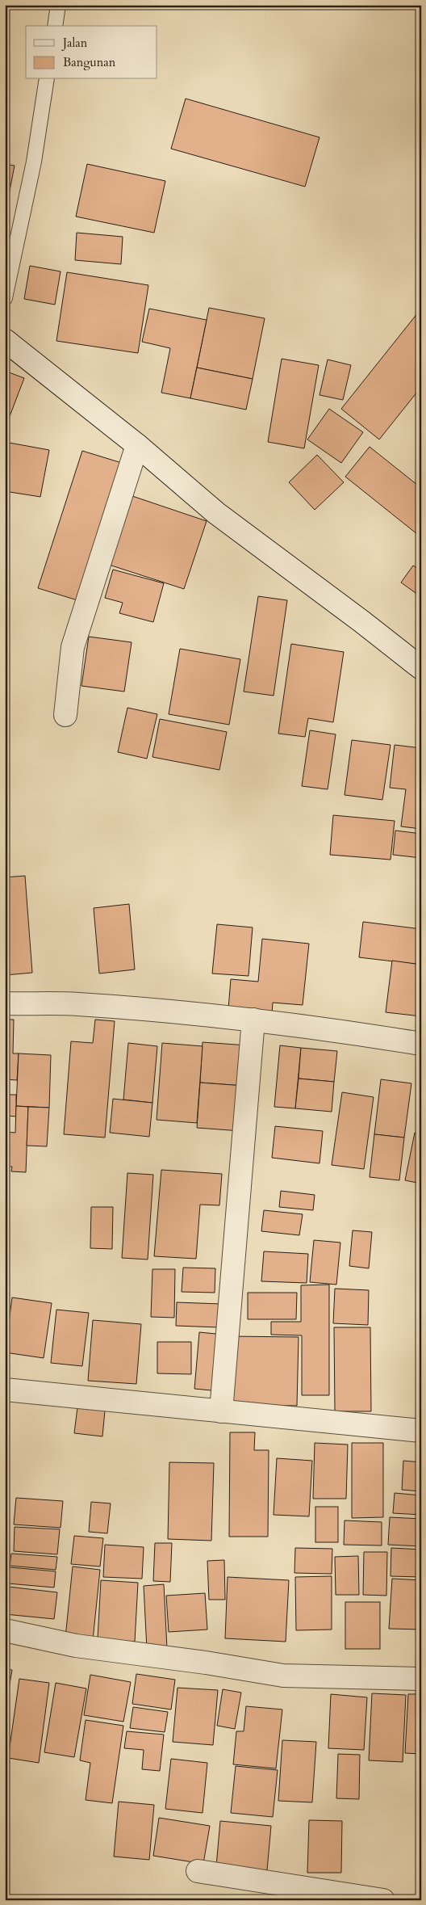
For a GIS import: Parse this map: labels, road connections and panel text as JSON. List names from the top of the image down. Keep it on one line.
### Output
{"legend":["Jalan","Bangunan"]}
